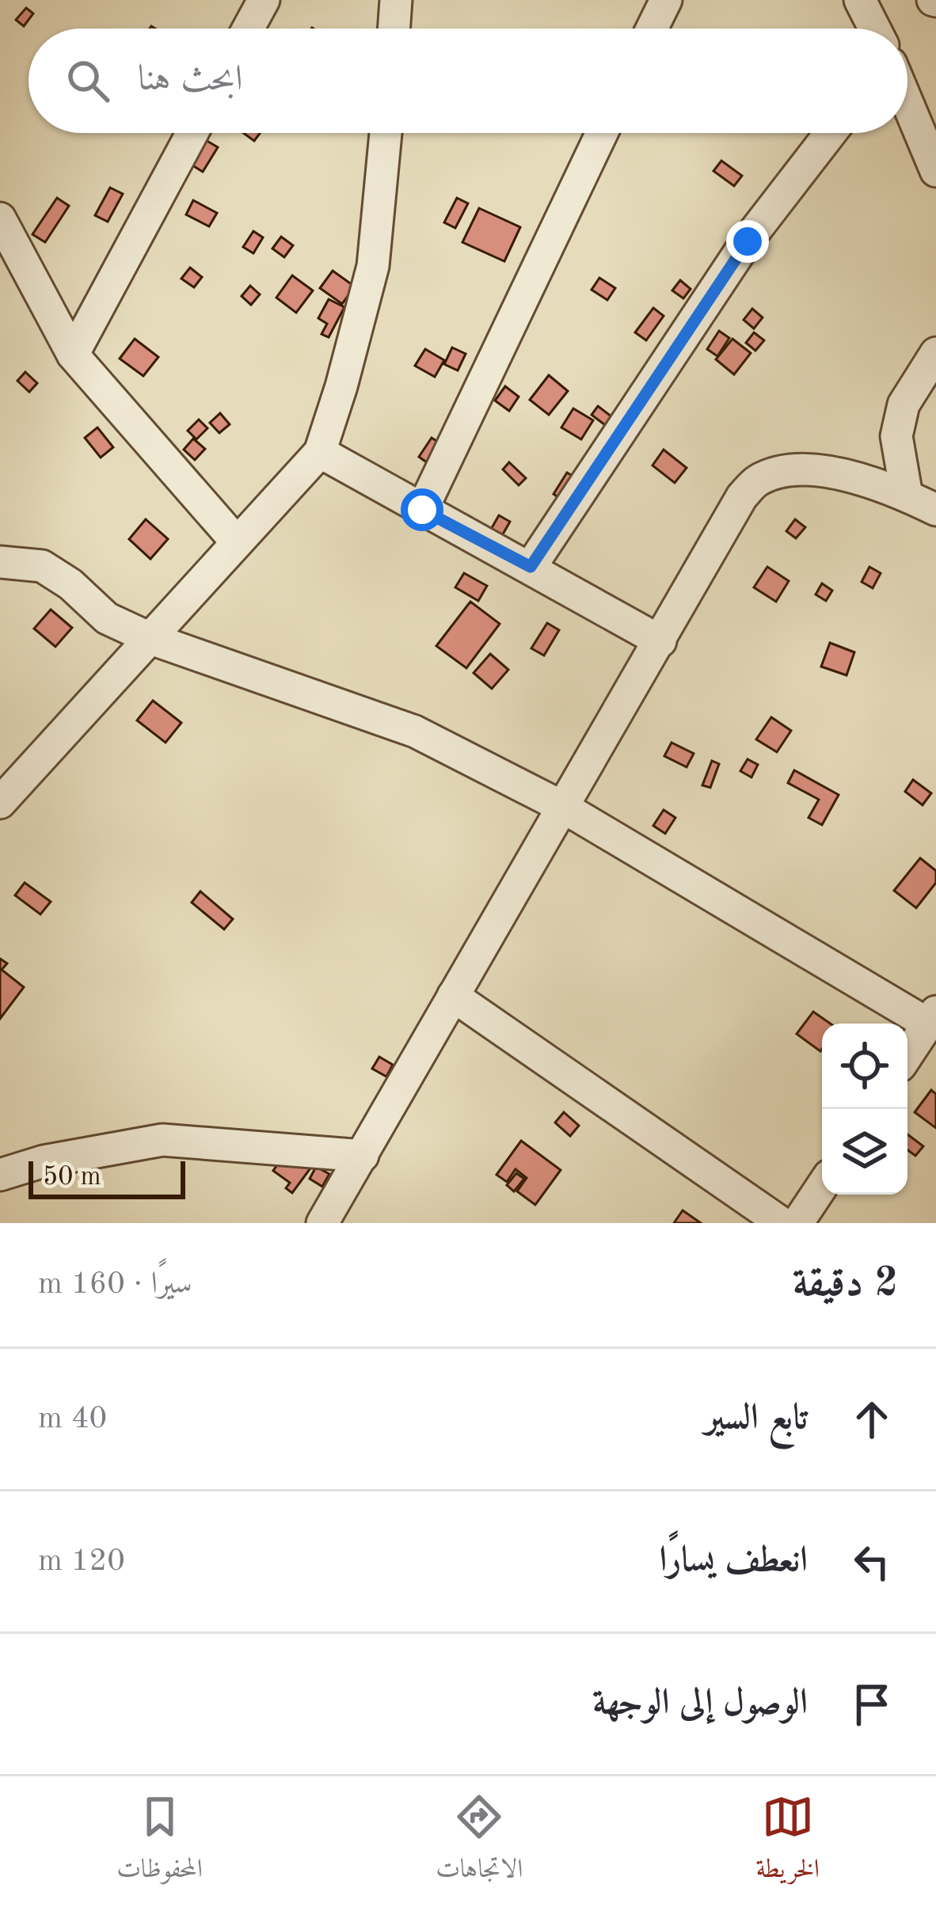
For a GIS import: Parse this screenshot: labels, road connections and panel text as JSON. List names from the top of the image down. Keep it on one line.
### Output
{"scale_bar":"50 m","page":{"search":"ابحث هنا","scale":"50 m","heading":["2 دقيقة","سيرًا · 160 m"],"list":[["تابع السير","40 m"],["انعطف يسارًا","120 m"],"الوصول إلى الوجهة"],"nav":["الخريطة","الاتجاهات","المحفوظات"]}}
